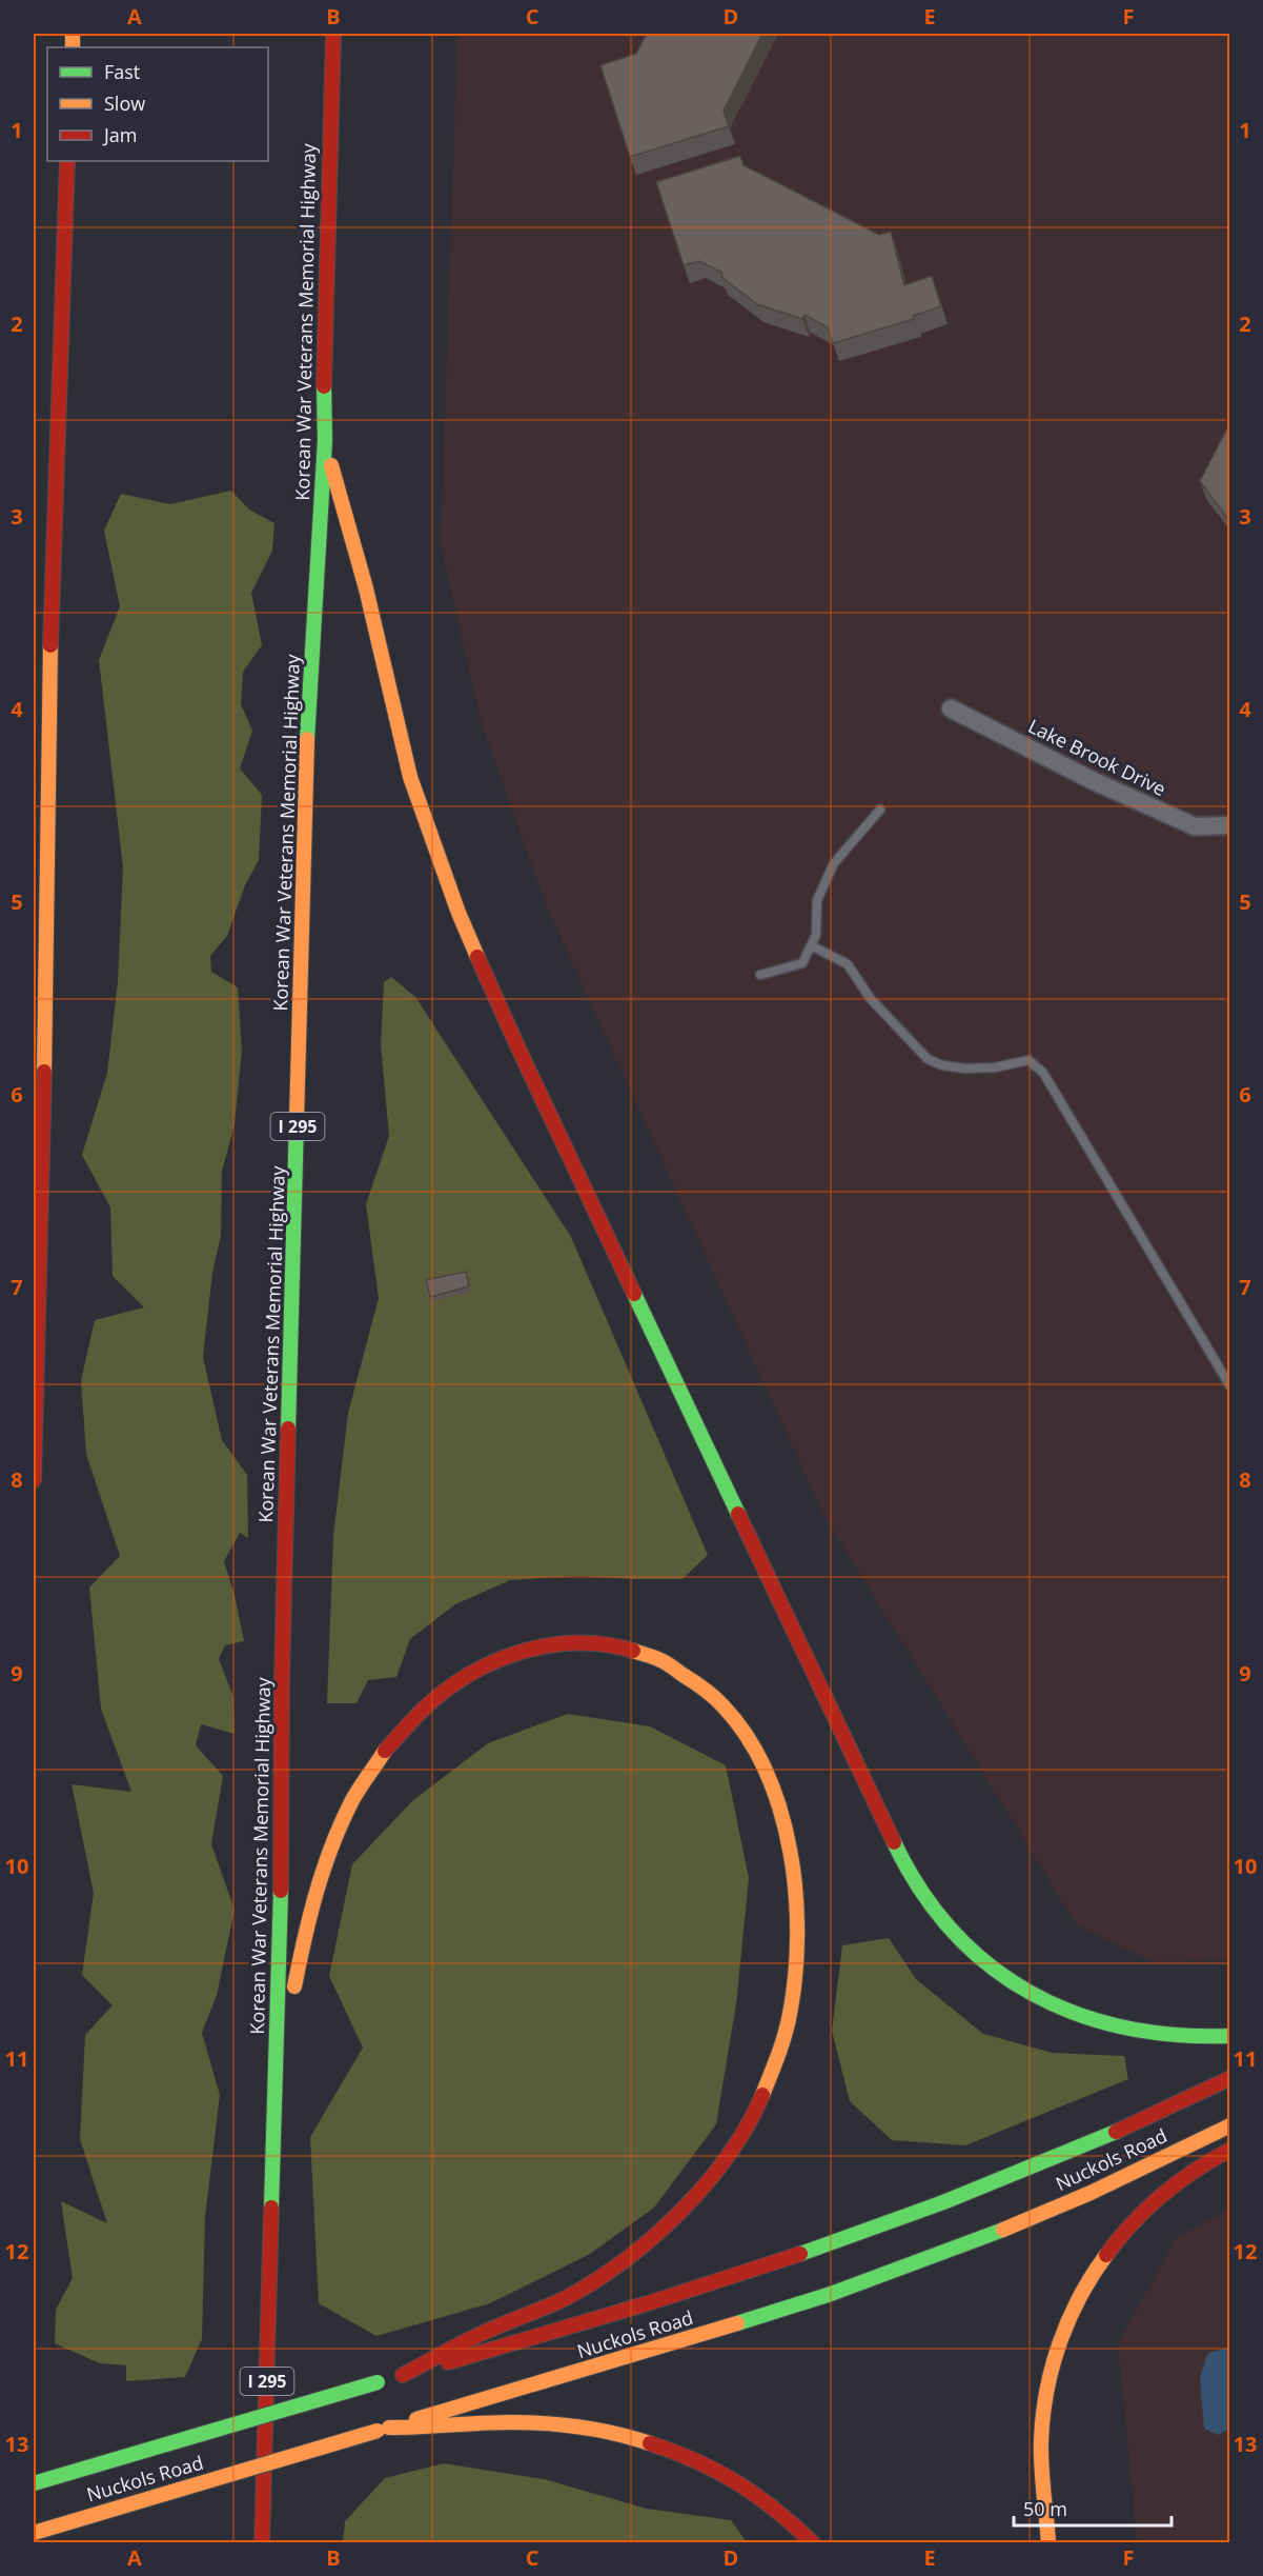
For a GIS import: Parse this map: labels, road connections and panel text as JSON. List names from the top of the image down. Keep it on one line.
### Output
{"streets":{"main road":["Korean War Veterans Memorial Highway","I 295","Nuckols Road"],"street":["Lake Brook Drive"]},"legend":["Fast","Slow","Jam"],"scale_bar":"50 m","grid":{"columns":["A","B","C","D","E","F"],"rows":["1","2","3","4","5","6","7","8","9","10","11","12","13"]}}
